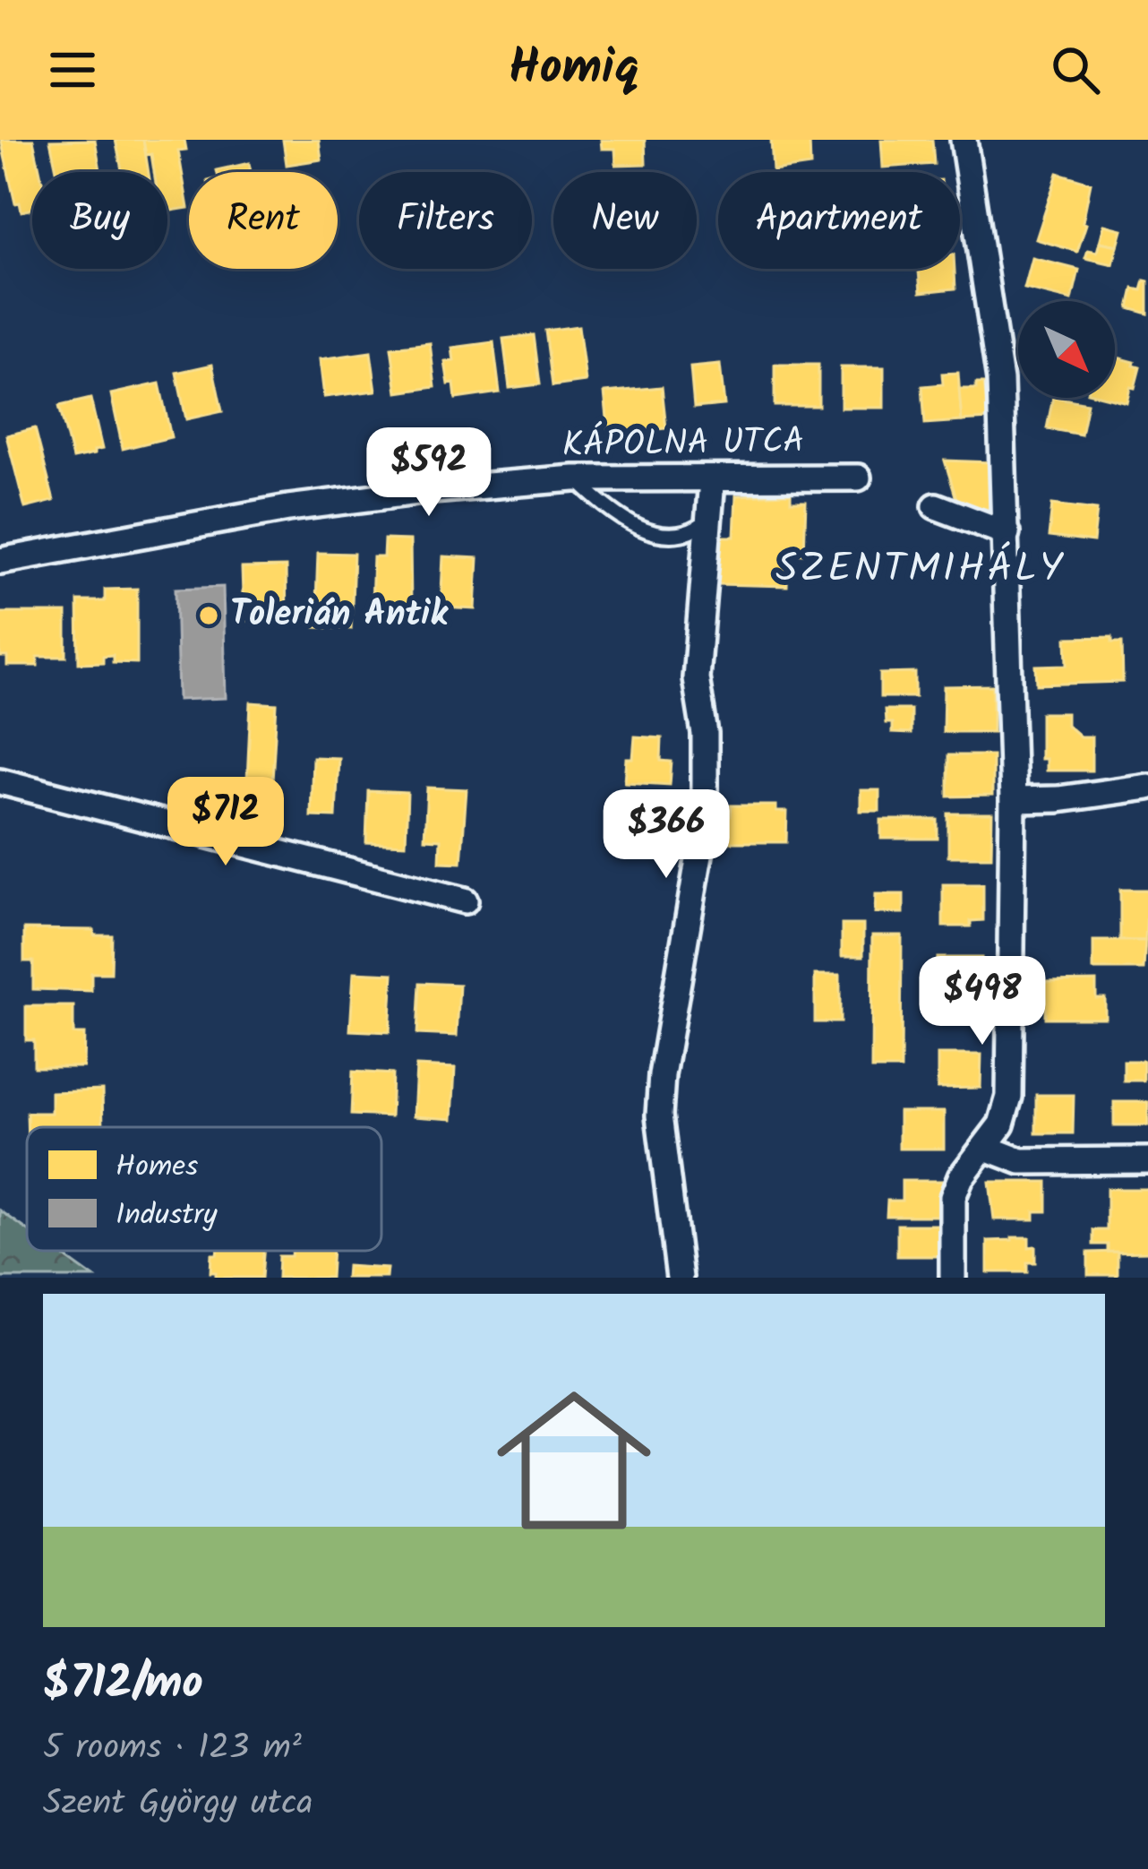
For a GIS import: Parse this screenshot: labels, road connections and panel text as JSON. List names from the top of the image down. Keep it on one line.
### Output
{"streets":{"street":["KÁPOLNA UTCA"]},"districts":["SZENTMIHÁLY"],"places":["Tolerián Antik"],"legend":["Homes","Industry"],"north":"bottom right","page":{"header":"Homiq","chip":["Buy","Rent","Filters","New","Apartment"],"price":["$592","$712","$366","$498"],"list":[{"name":"$712/mo","note":"5 rooms · 123 m² · Szent György utca"}]}}
